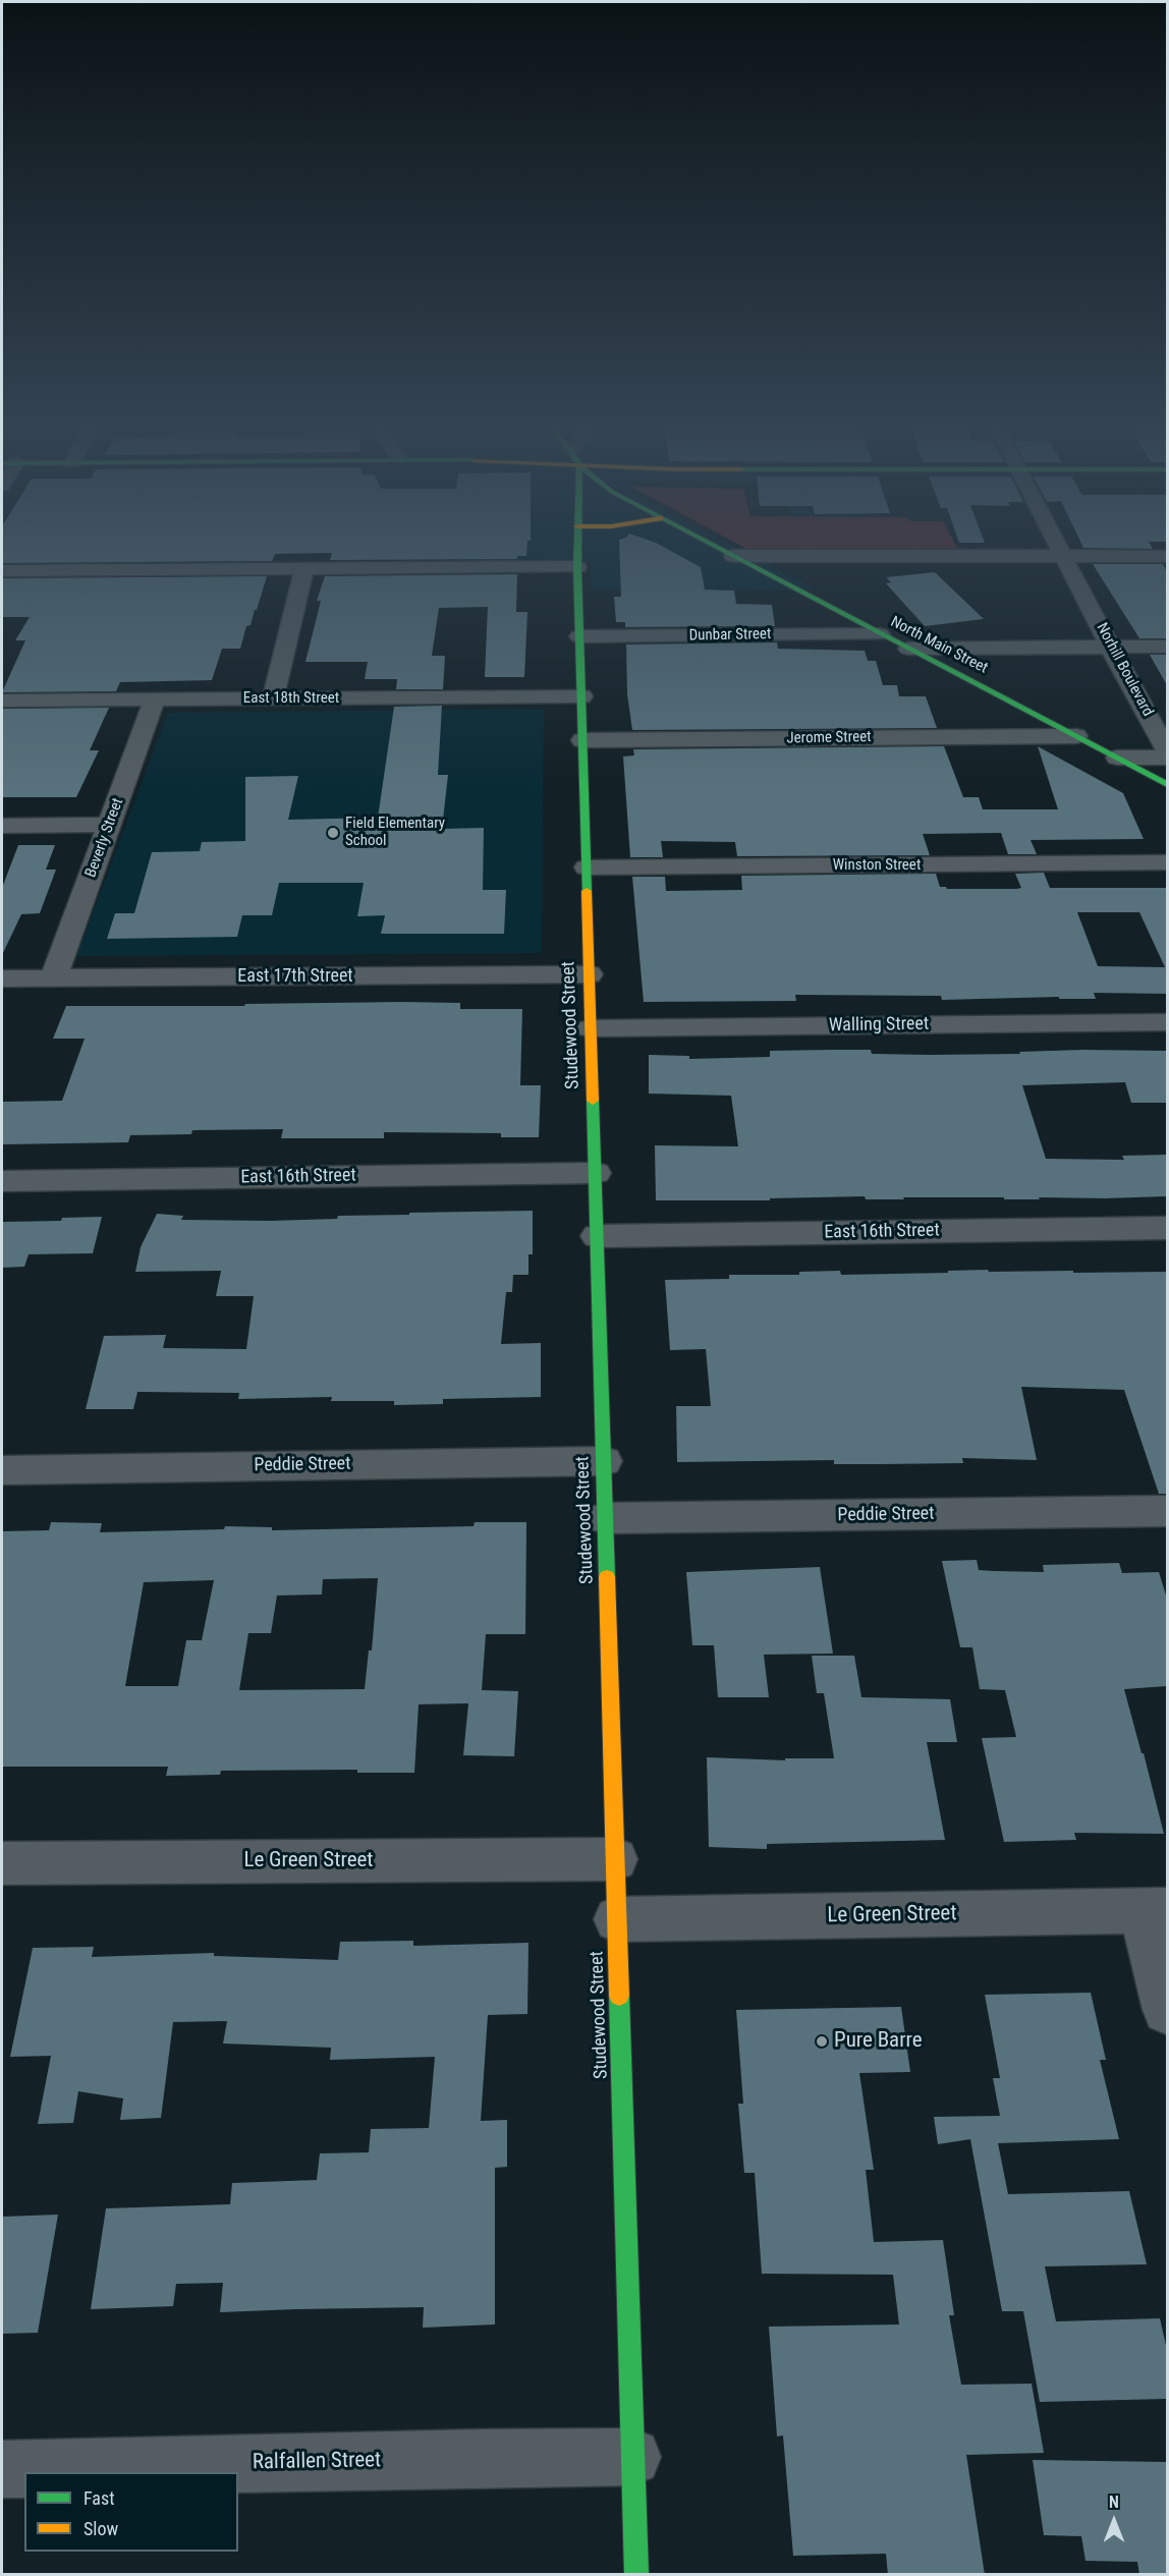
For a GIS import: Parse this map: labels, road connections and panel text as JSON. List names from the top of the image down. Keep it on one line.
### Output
{"streets":{"main road":["North Main Street","Studewood Street"],"street":["Dunbar Street","Norhill Boulevard","East 18th Street","Jerome Street","Beverly Street","Winston Street","East 17th Street","Walling Street","East 16th Street","Peddie Street","Le Green Street","Ralfallen Street"]},"crossings":[["Dunbar Street","North Main Street"],["Dunbar Street","Studewood Street"],["North Main Street","Jerome Street"],["East 18th Street","Beverly Street"],["East 18th Street","Studewood Street"],["Jerome Street","Studewood Street"],["Beverly Street","East 17th Street"],["Winston Street","Studewood Street"],["East 17th Street","Studewood Street"],["Studewood Street","Walling Street"],["Studewood Street","East 16th Street"],["Studewood Street","Peddie Street"],["Studewood Street","Le Green Street"],["Studewood Street","Ralfallen Street"]],"places":["Field Elementary School","Pure Barre"],"legend":["Fast","Slow"],"north":"top"}
